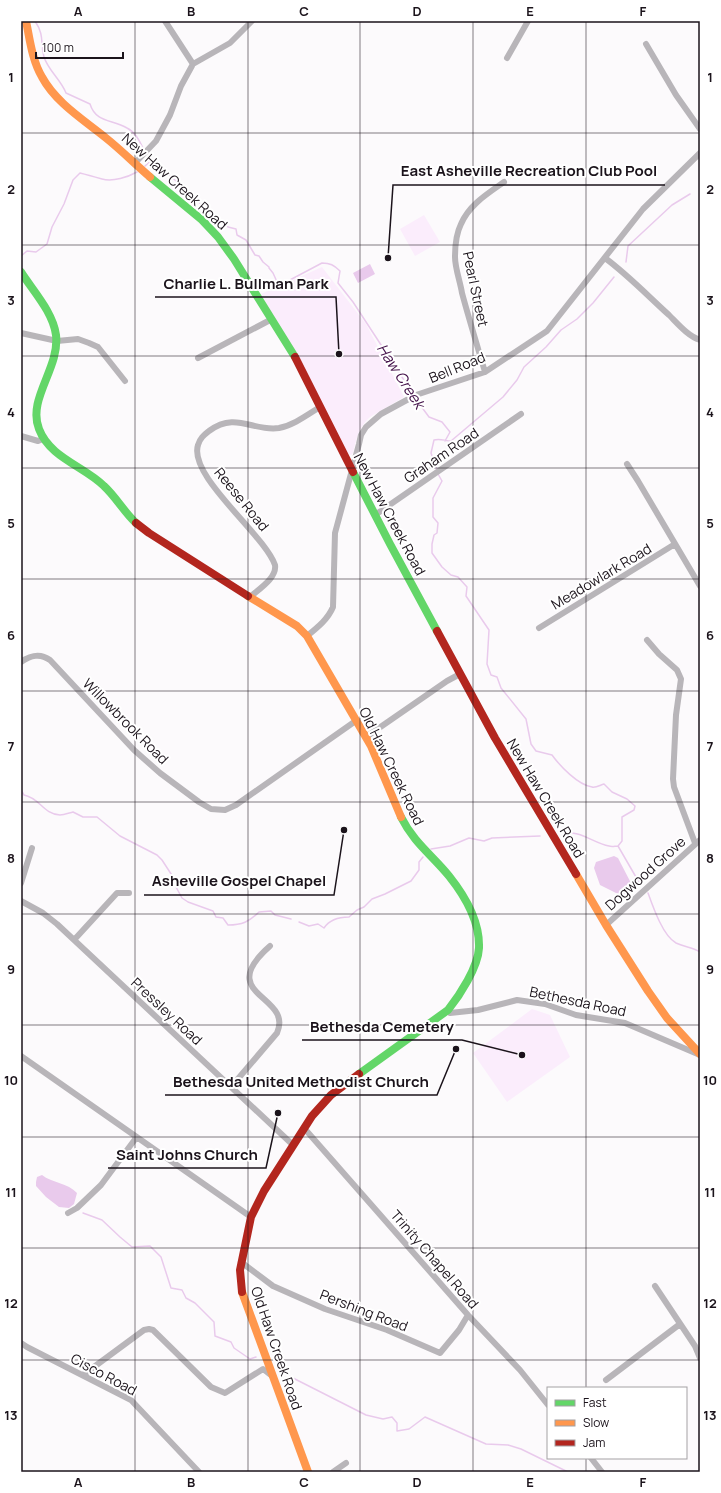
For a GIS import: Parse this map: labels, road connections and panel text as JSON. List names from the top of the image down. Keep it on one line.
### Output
{"streets":{"street":["New Haw Creek Road","Pearl Street","Bell Road","Graham Road","Reese Road","Meadowlark Road","Willowbrook Road","Old Haw Creek Road","Dogwood Grove","Bethesda Road","Pressley Road","Trinity Chapel Road","Pershing Road","Cisco Road"]},"crossings":[["New Haw Creek Road","Bell Road"],["New Haw Creek Road","Graham Road"],["New Haw Creek Road","Reese Road"],["New Haw Creek Road","Dogwood Grove"],["New Haw Creek Road","Bethesda Road"],["Pearl Street","Bell Road"],["Bell Road","Old Haw Creek Road"],["Reese Road","Old Haw Creek Road"],["Willowbrook Road","Old Haw Creek Road"],["Old Haw Creek Road","Bethesda Road"],["Old Haw Creek Road","Pressley Road"],["Old Haw Creek Road","Trinity Chapel Road"],["Old Haw Creek Road","Pershing Road"],["Trinity Chapel Road","Pershing Road"]],"water":["Haw Creek"],"places":["East Asheville Recreation Club Pool","Charlie L. Bullman Park","Asheville Gospel Chapel","Bethesda United Methodist Church","Bethesda Cemetery","Saint Johns Church"],"legend":["Fast","Slow","Jam"],"scale_bar":"100 m","grid":{"columns":["A","B","C","D","E","F"],"rows":["1","2","3","4","5","6","7","8","9","10","11","12","13"]}}
